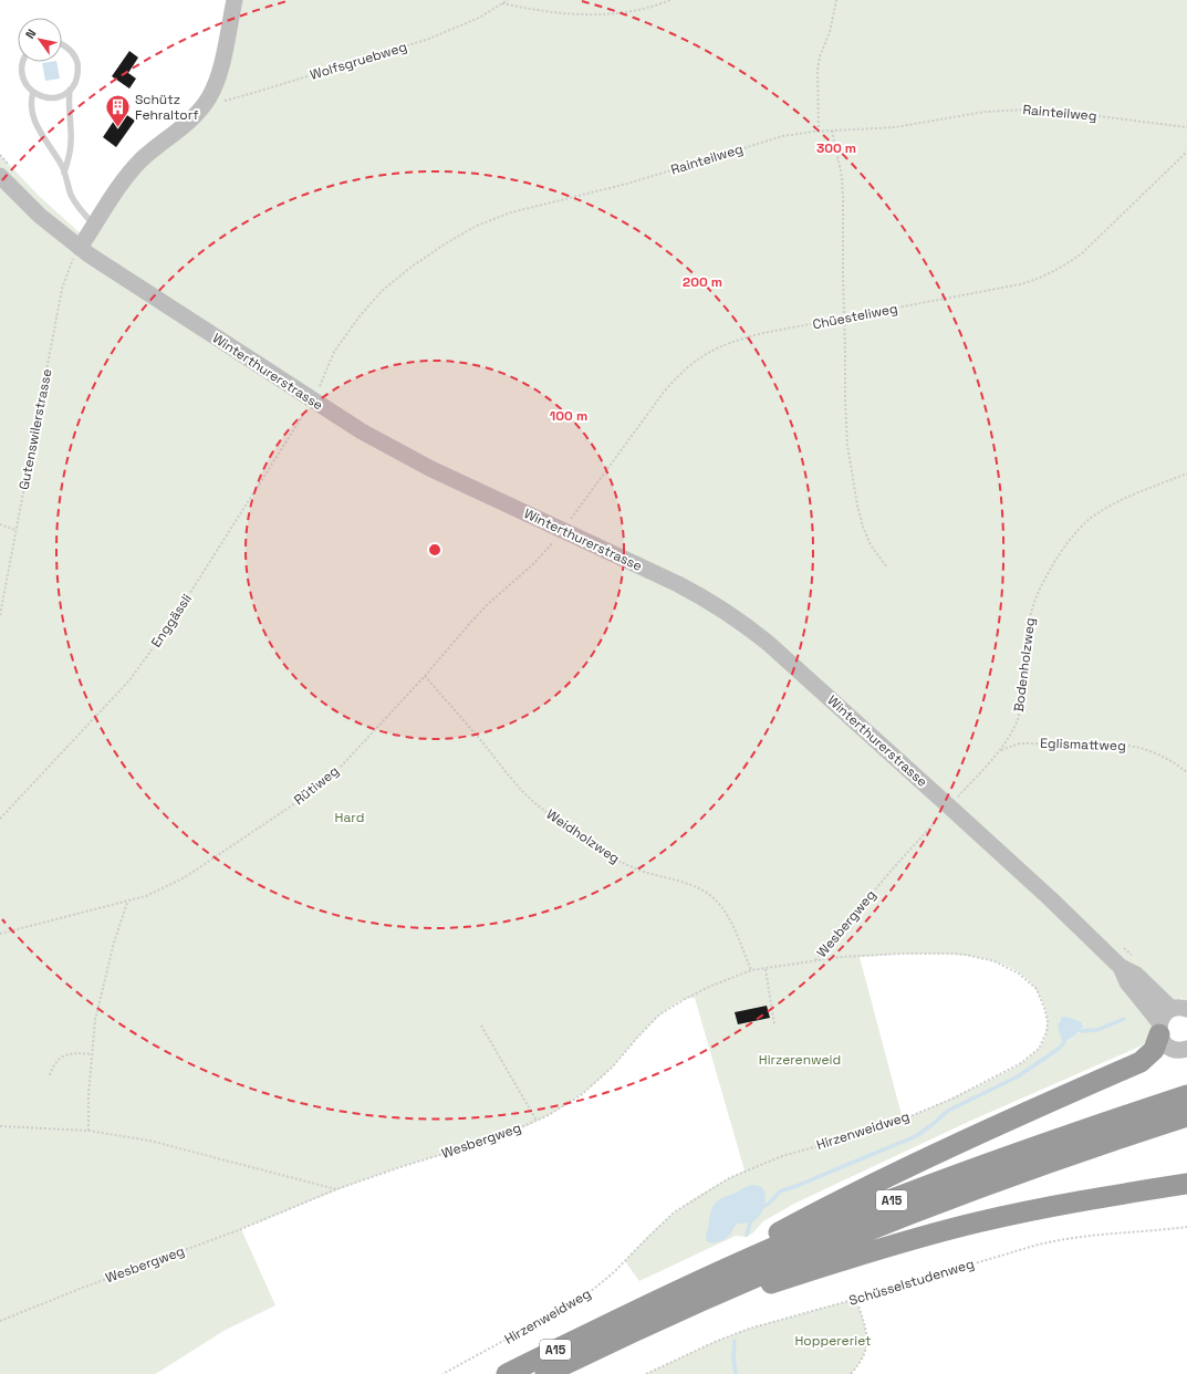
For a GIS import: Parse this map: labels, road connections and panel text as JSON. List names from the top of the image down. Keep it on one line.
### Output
{"streets":{"highway":["A15"],"main road":["Winterthurerstrasse"],"path":["Wolfsgruebweg","Rainteilweg","Chüesteliweg","Gutenswilerstrasse","Enggässli","Bodenholzweg","Eglismattweg","Rütiweg","Weidholzweg","Wesbergweg","Hirzenweidweg","Schüsselstudenweg"]},"crossings":[["Rainteilweg","Winterthurerstrasse"],["Rainteilweg","Enggässli"],["Chüesteliweg","Winterthurerstrasse"],["Chüesteliweg","Rütiweg"],["Winterthurerstrasse","Gutenswilerstrasse"],["Winterthurerstrasse","Enggässli"],["Winterthurerstrasse","Bodenholzweg"],["Winterthurerstrasse","Rütiweg"],["Winterthurerstrasse","Wesbergweg"],["Bodenholzweg","Eglismattweg"],["Bodenholzweg","Wesbergweg"],["Rütiweg","Weidholzweg"],["Weidholzweg","Wesbergweg"],["Wesbergweg","Hirzenweidweg"]],"parks":["Hard","Hirzerenweid","Hoppereriet"],"places":{"building":["Schütz Fehraltorf"]},"north":"top left","rings":["300 m","200 m","100 m"]}
